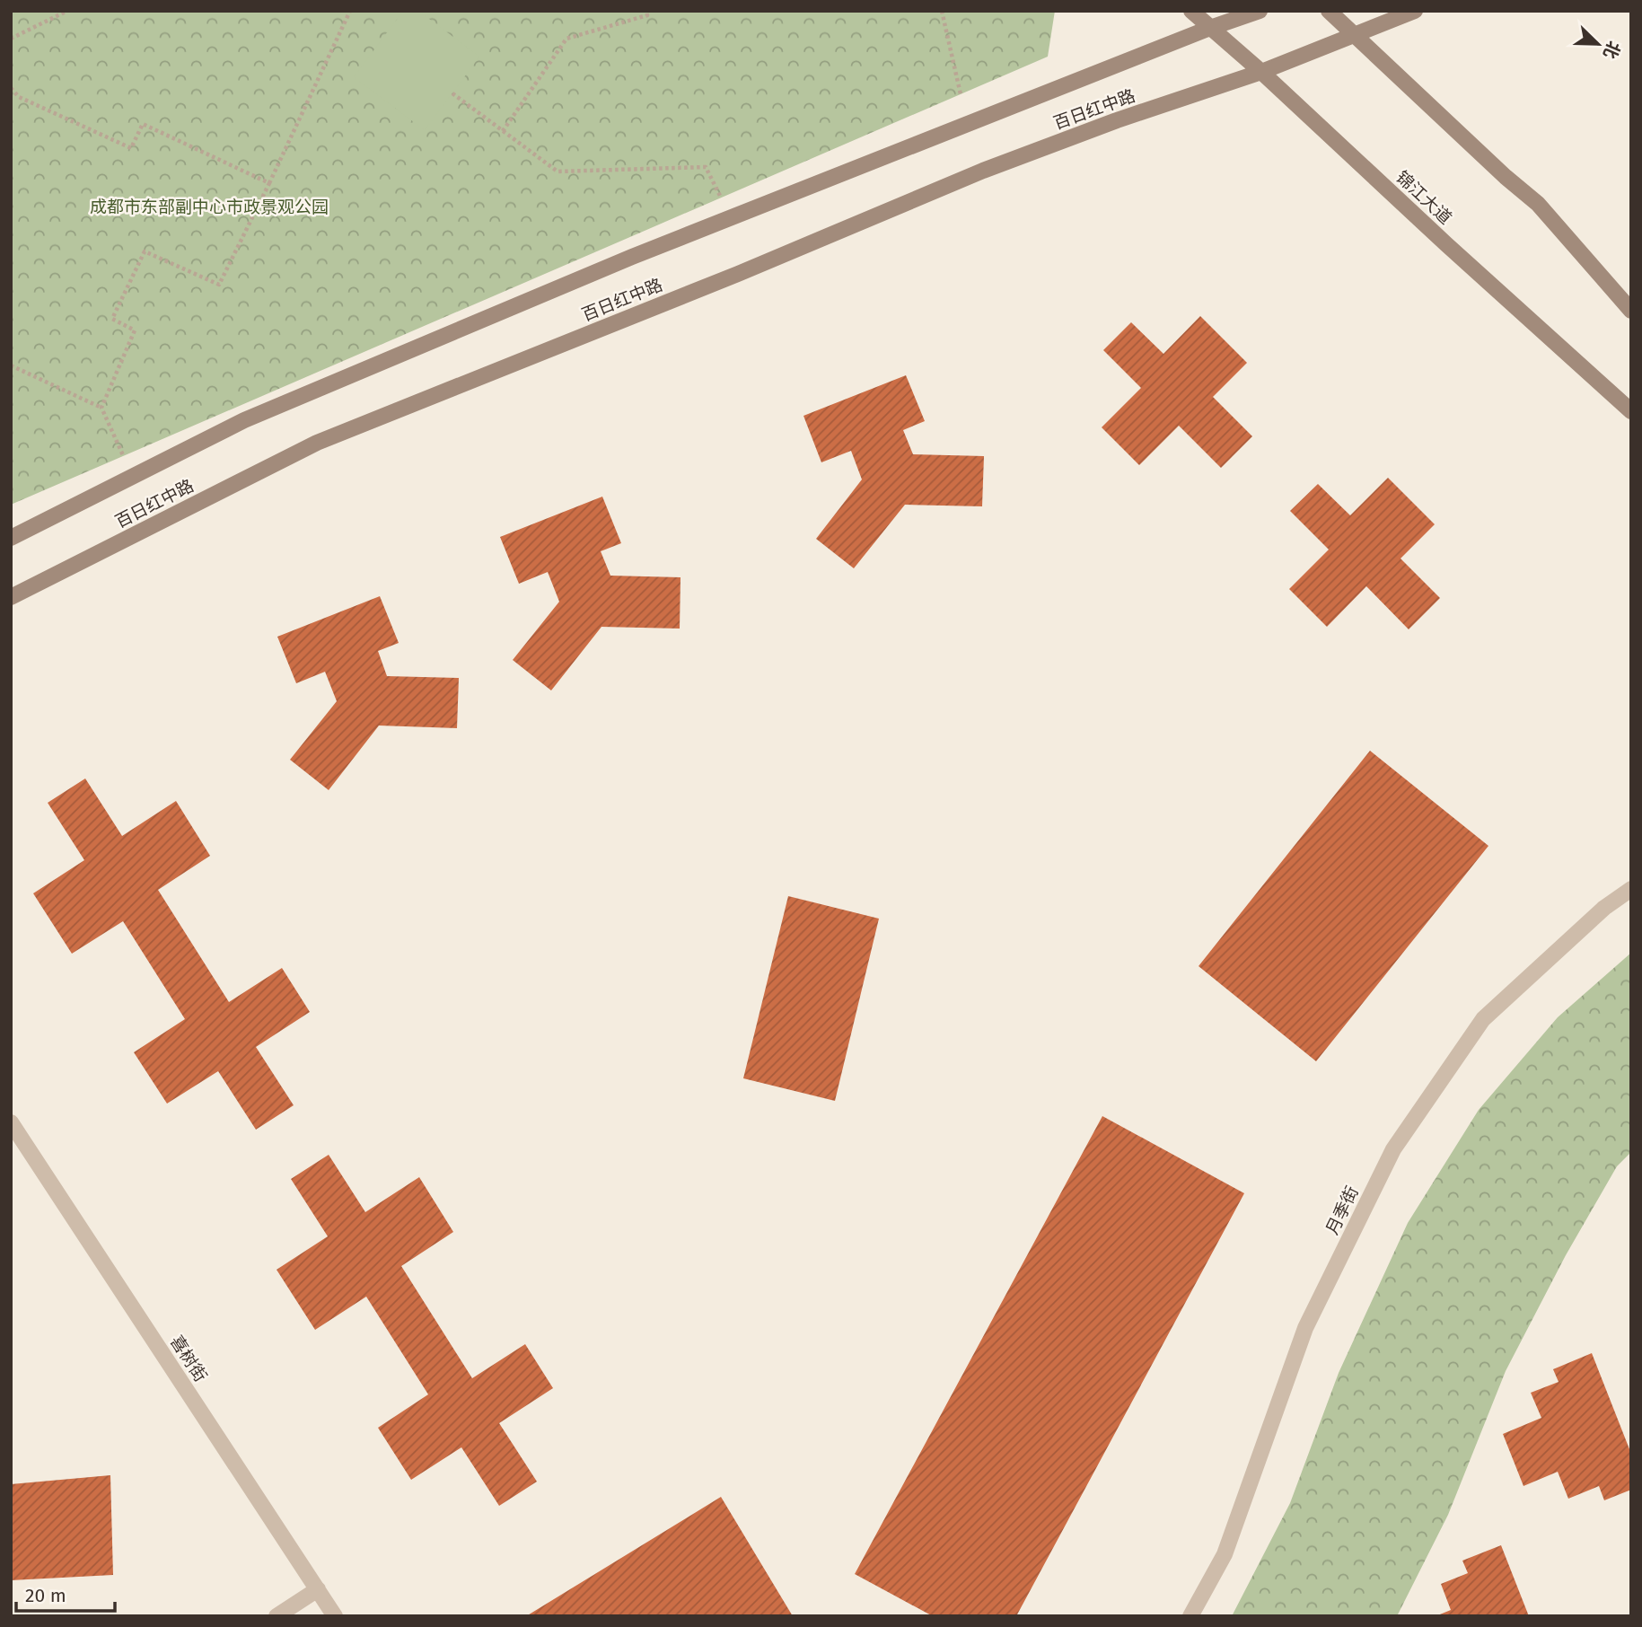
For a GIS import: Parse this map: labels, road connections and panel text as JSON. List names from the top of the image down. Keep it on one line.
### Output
{"streets":{"street":["百日红中路","锦江大道","月季街","喜树街"]},"crossings":[["百日红中路","锦江大道"]],"parks":["成都市东部副中心市政景观公园"],"scale_bar":"20 m","north":"bottom right"}
